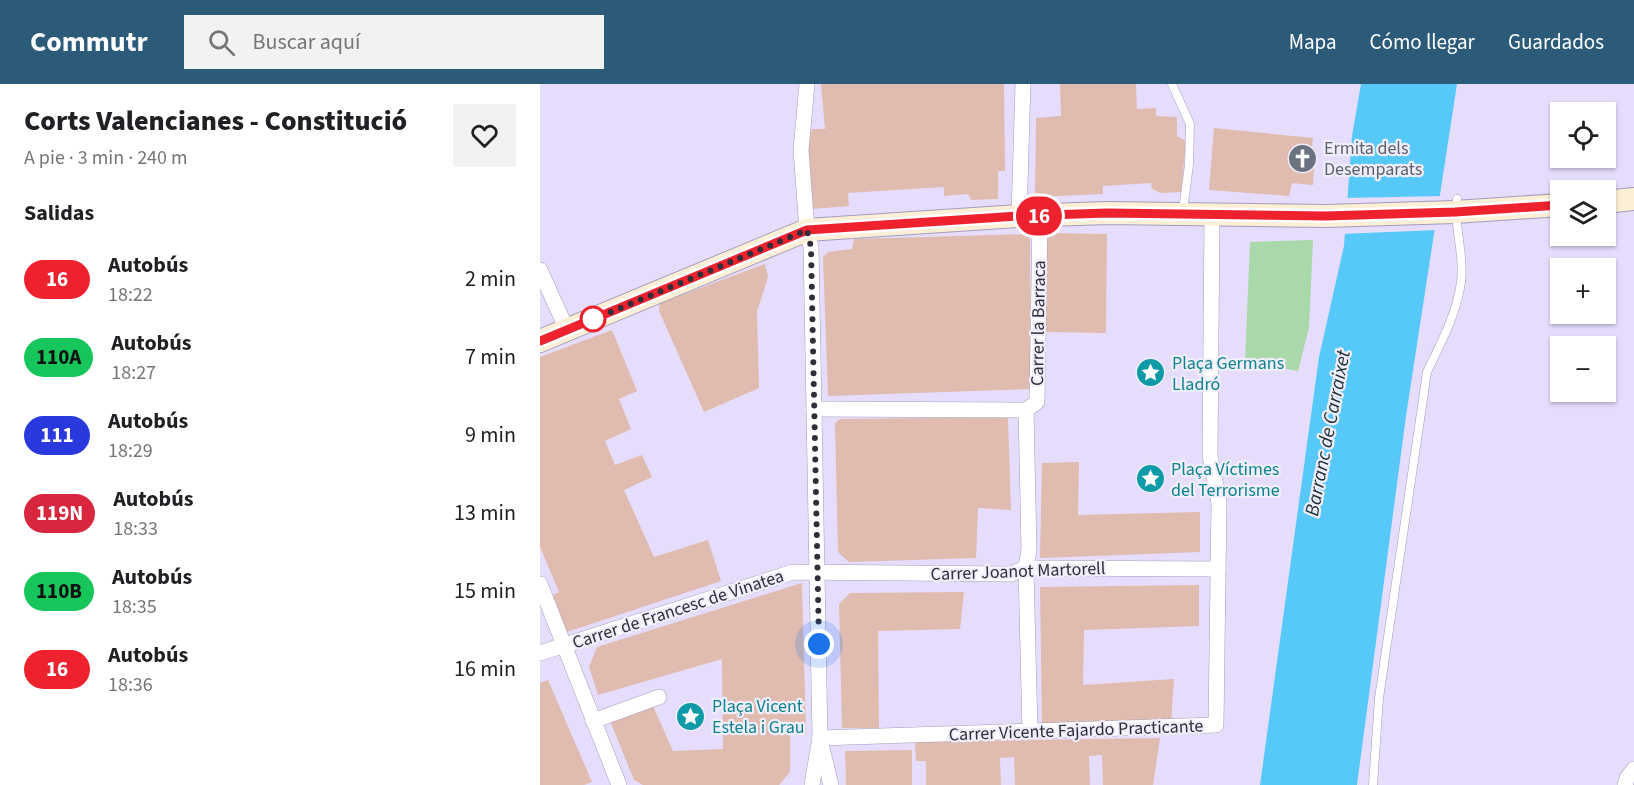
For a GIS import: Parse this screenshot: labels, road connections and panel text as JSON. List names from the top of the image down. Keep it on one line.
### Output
{"streets":{"street":["Carrer la Barraca","Carrer Joanot Martorell","Carrer de Francesc de Vinatea","Carrer Vicente Fajardo Practicante"]},"crossings":[["Carrer la Barraca","Carrer Joanot Martorell"],["Carrer la Barraca","Carrer Vicente Fajardo Practicante"],["Carrer Joanot Martorell","Carrer de Francesc de Vinatea"],["Carrer Joanot Martorell","Carrer Vicente Fajardo Practicante"]],"water":["Barranc de Carraixet"],"places":{"church":["Ermita dels Desemparats"],"place":["Plaça Germans Lladró","Plaça Víctimes del Terrorisme","Plaça Vicent Estela i Grau"]},"lines":["bus line 16"],"page":{"header":"Commutr","search":"Buscar aquí","nav":["Mapa","Cómo llegar","Guardados"],"heading":[["Corts Valencianes - Constitució","A pie · 3 min · 240 m"],"Salidas"],"on_map":"16","map_buttons":["+","−"],"list":[{"mark":"16","name":"Autobús","note":"18:22","value":"2 min"},{"mark":"110A","name":"Autobús","note":"18:27","value":"7 min"},{"mark":"111","name":"Autobús","note":"18:29","value":"9 min"},{"mark":"119N","name":"Autobús","note":"18:33","value":"13 min"},{"mark":"110B","name":"Autobús","note":"18:35","value":"15 min"},{"mark":"16","name":"Autobús","note":"18:36","value":"16 min"}]}}
